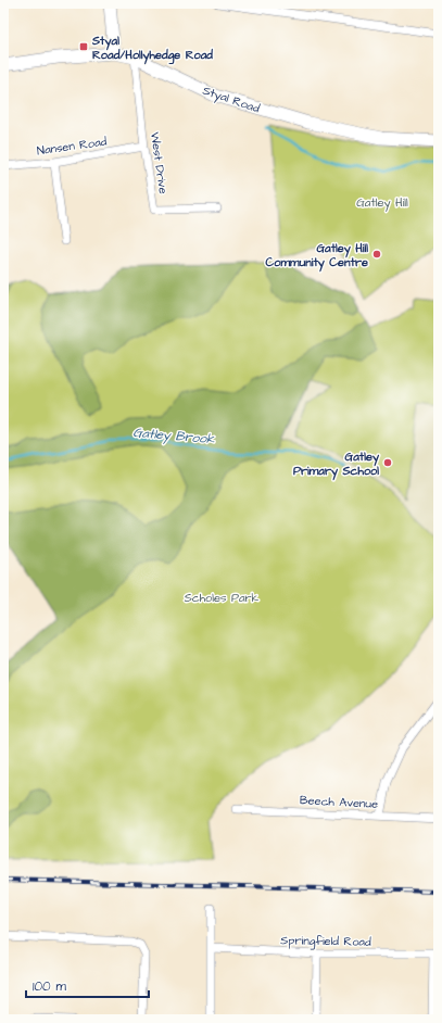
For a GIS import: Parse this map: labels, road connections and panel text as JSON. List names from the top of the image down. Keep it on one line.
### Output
{"streets":{"main road":["Styal Road"],"street":["Nansen Road","West Drive","Beech Avenue","Springfield Road"]},"crossings":[["Styal Road","West Drive"],["Nansen Road","West Drive"]],"water":["Gatley Brook"],"parks":["Gatley Hill","Scholes Park"],"places":{"transit":["Styal Road/Hollyhedge Road"],"other":["Gatley Hill Community Centre","Gatley Primary School"]},"scale_bar":"100 m"}
